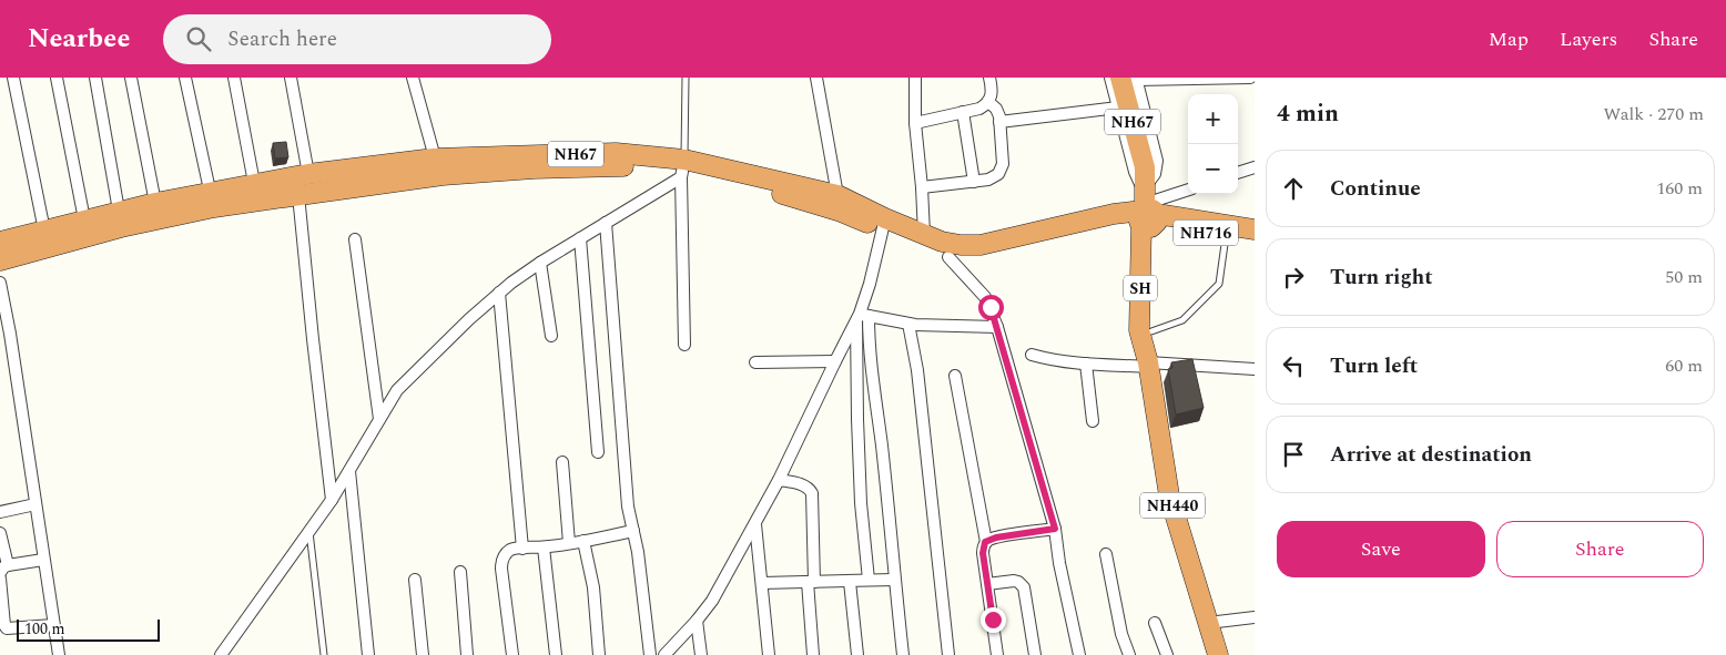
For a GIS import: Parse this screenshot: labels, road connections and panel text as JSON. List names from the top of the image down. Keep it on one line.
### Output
{"streets":{"highway":["NH67","NH716","SH","NH440"]},"crossings":[["NH67","NH716"],["NH67","SH"],["NH716","SH"],["SH","NH440"]],"scale_bar":"100 m","page":{"header":"Nearbee","search":"Search here","nav":["Map","Layers","Share"],"heading":["4 min","Walk · 270 m"],"map_buttons":["+","−"],"list":[["Continue","160 m"],["Turn right","50 m"],["Turn left","60 m"],"Arrive at destination"],"buttons":["Save","Share"],"scale":"100 m"}}
